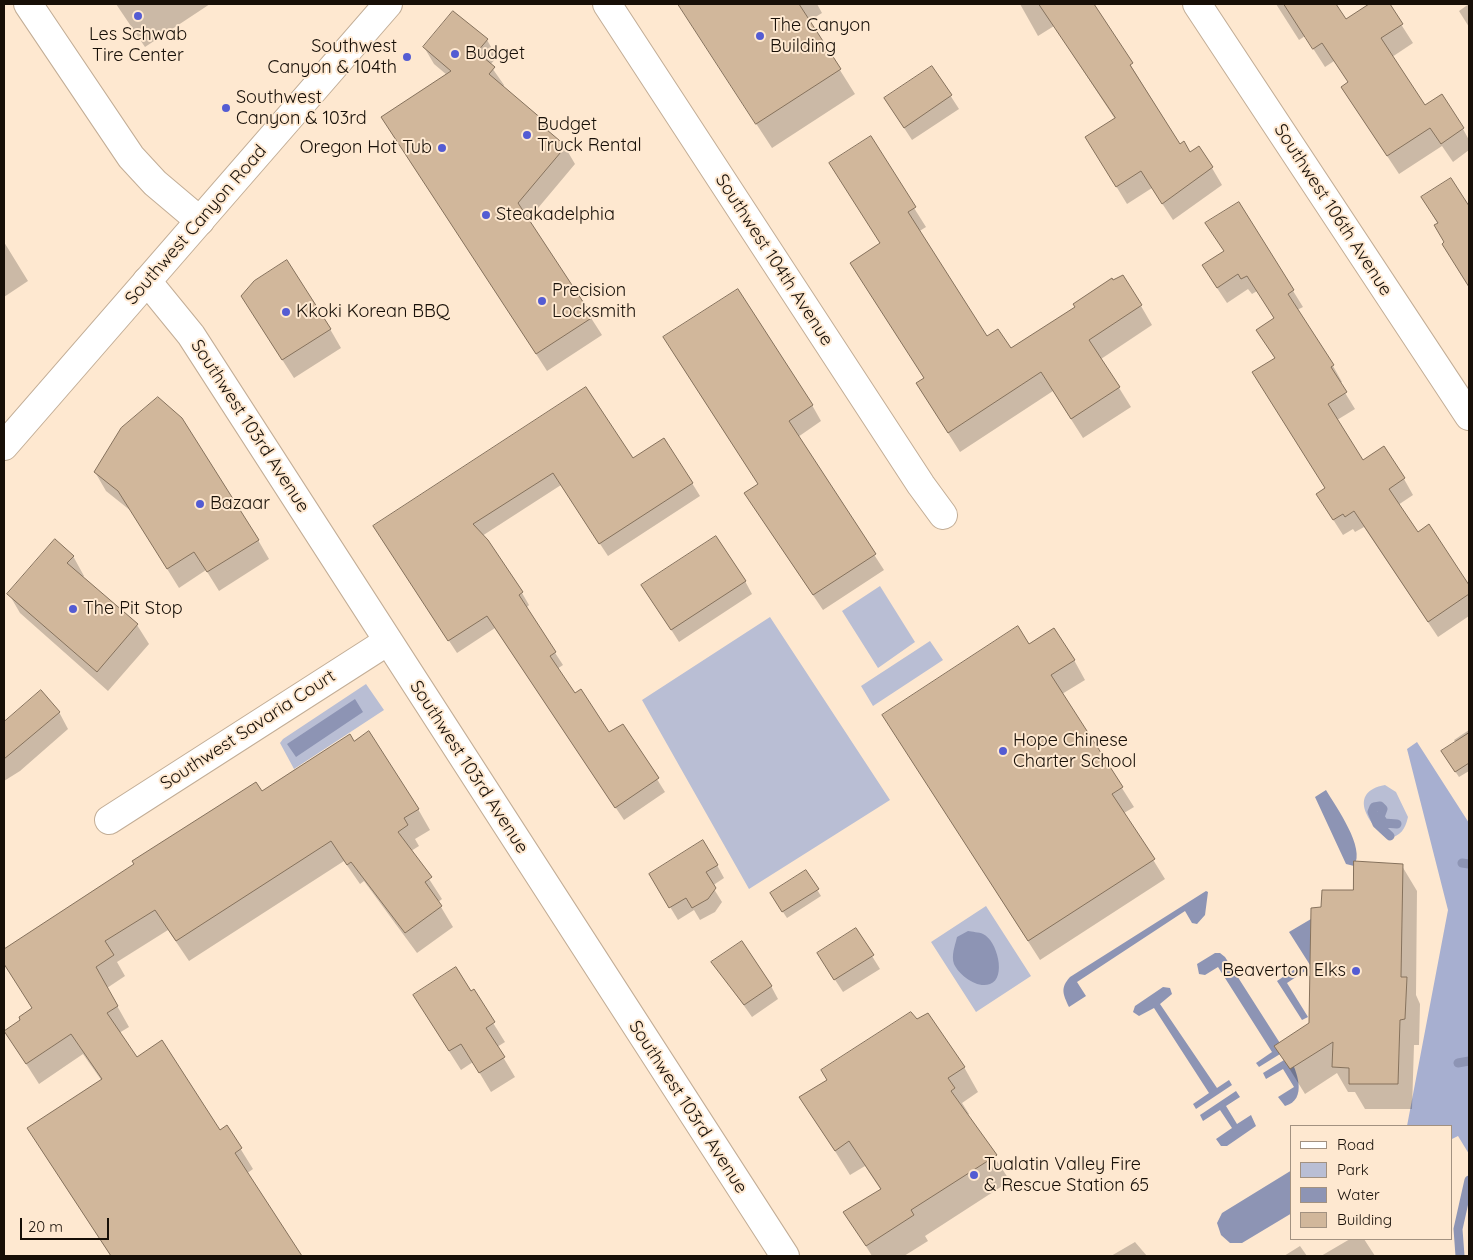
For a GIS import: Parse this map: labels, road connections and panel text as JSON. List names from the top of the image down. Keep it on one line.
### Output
{"streets":{"street":["Southwest 106th Avenue","Southwest Canyon Road","Southwest 104th Avenue","Southwest 103rd Avenue","Southwest Savaria Court"]},"crossings":[["Southwest Canyon Road","Southwest 103rd Avenue"],["Southwest 103rd Avenue","Southwest Savaria Court"]],"places":["Les Schwab Tire Center","The Canyon Building","Budget","Southwest Canyon & 104th","Southwest Canyon & 103rd","Budget Truck Rental","Oregon Hot Tub","Steakadelphia","Precision Locksmith","Kkoki Korean BBQ","Bazaar","The Pit Stop","Hope Chinese Charter School","Beaverton Elks","Tualatin Valley Fire & Rescue Station 65"],"legend":["Road","Park","Water","Building"],"scale_bar":"20 m"}
